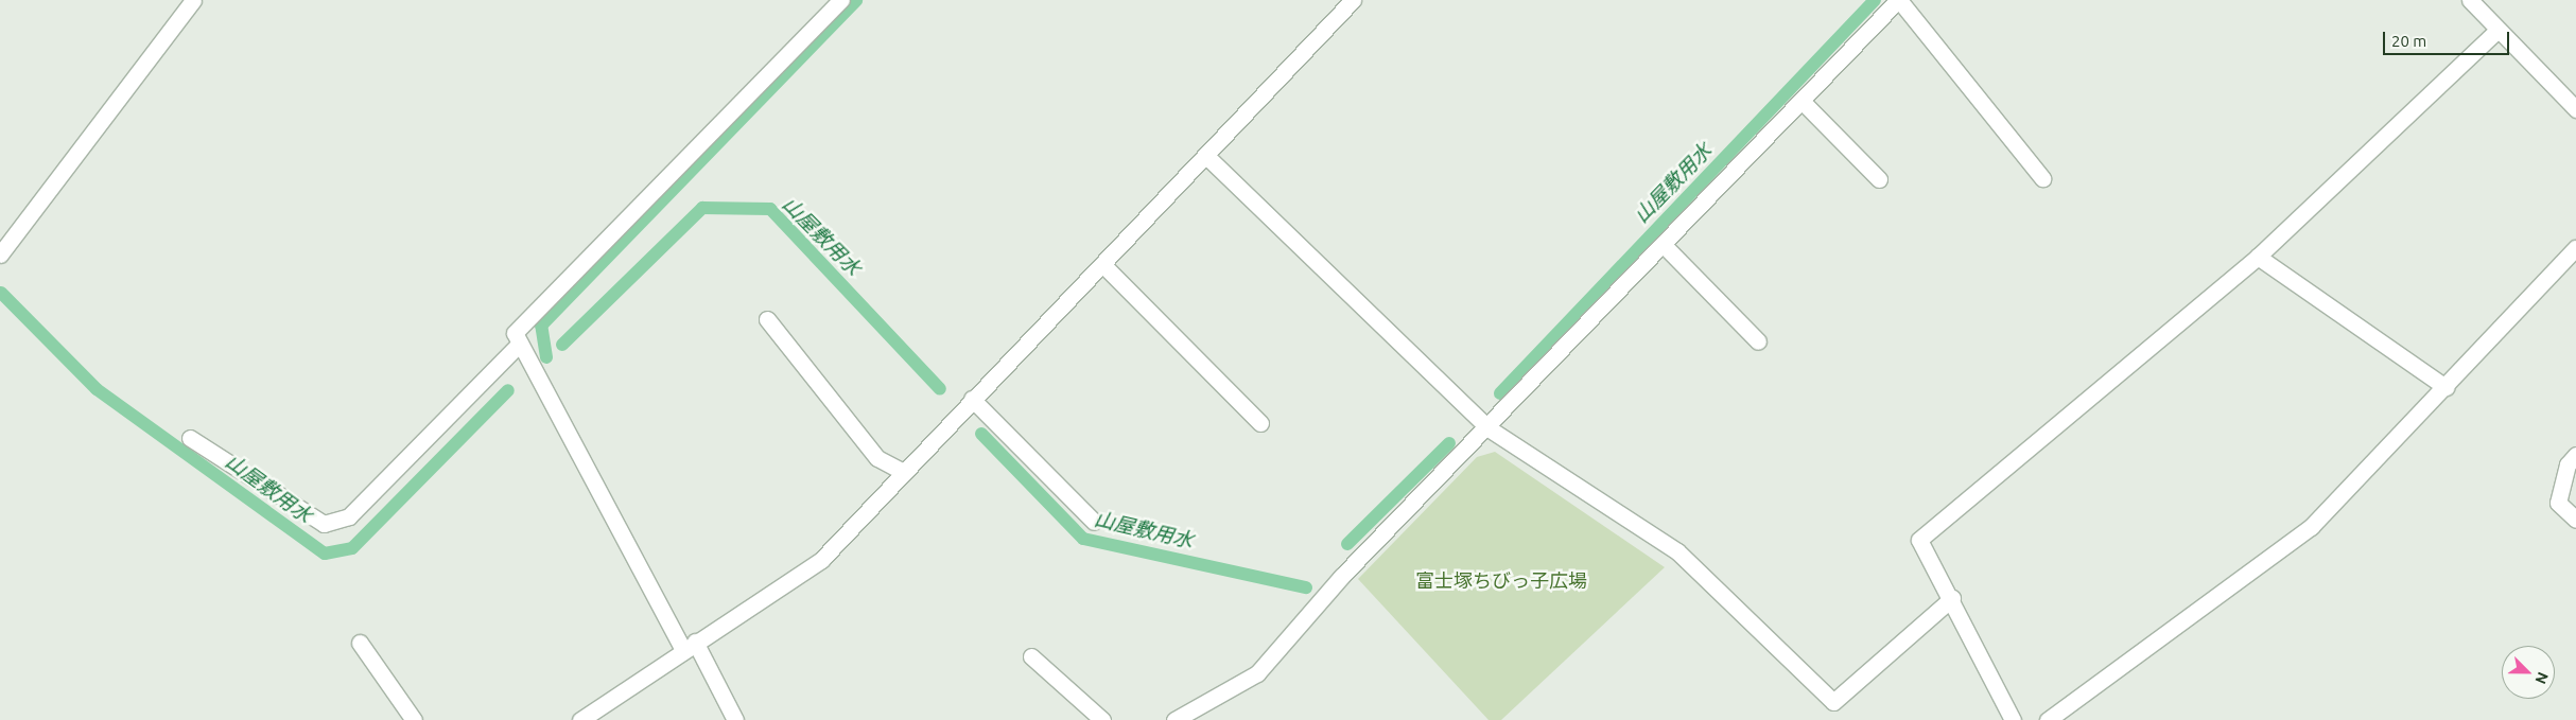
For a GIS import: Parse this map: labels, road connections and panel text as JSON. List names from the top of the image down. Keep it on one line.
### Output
{"water":["山屋敷用水"],"parks":["富士塚ちびっ子広場"],"scale_bar":"20 m","north":"bottom right"}
